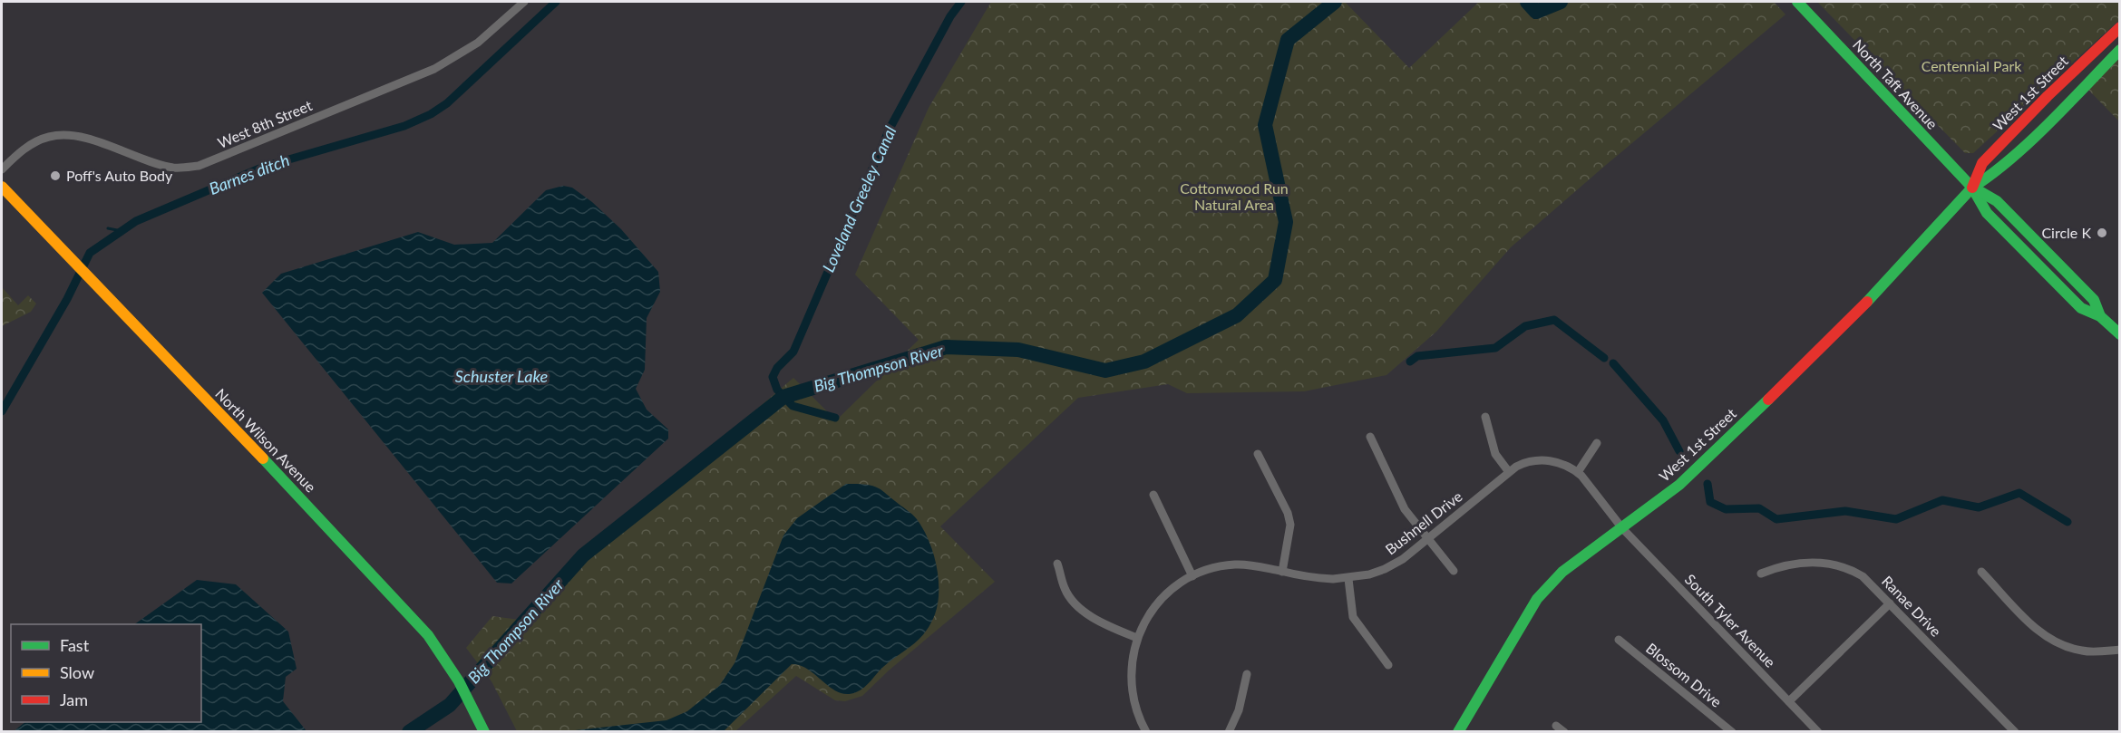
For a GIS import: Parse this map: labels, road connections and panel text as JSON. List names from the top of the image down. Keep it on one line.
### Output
{"streets":{"main road":["North Taft Avenue","West 1st Street","North Wilson Avenue"],"street":["West 8th Street","Bushnell Drive","Ranae Drive","South Tyler Avenue","Blossom Drive"]},"crossings":[["North Taft Avenue","West 1st Street"],["West 1st Street","Bushnell Drive"],["West 1st Street","South Tyler Avenue"],["Bushnell Drive","South Tyler Avenue"]],"water":["Barnes ditch","Loveland Greeley Canal","Big Thompson River","Schuster Lake"],"parks":["Centennial Park","Cottonwood Run Natural Area"],"places":["Poff's Auto Body","Circle K"],"legend":["Fast","Slow","Jam"]}
